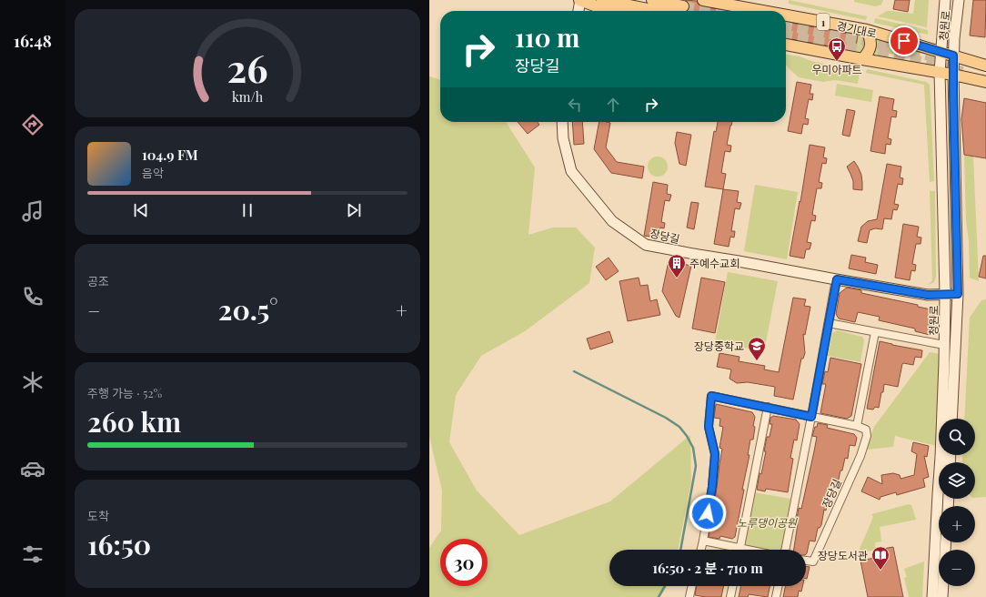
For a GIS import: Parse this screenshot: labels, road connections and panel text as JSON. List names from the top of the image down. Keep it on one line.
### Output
{"streets":{"main road":["1","청원로","경기대로","장당길"]},"crossings":[["청원로","경기대로"],["청원로","장당길"]],"parks":["노루댕이공원"],"places":{"bus stop":["우미아파트"],"building":["주예수교회"],"school or university":["장당중학교"],"library":["장당도서관"]},"page":{"tabs":"16:48","turn":["110 m","장당길"],"song":["104.9 FM","음악"],"tile":["공조",["주행 가능 · 52%","260 km"],["도착","16:50"]],"heat":["−","20.5°","+"],"map_buttons":["+","−"],"limit":"30","trip":"16:50 · 2 분 · 710 m","gauge":["26","km/h"]}}
